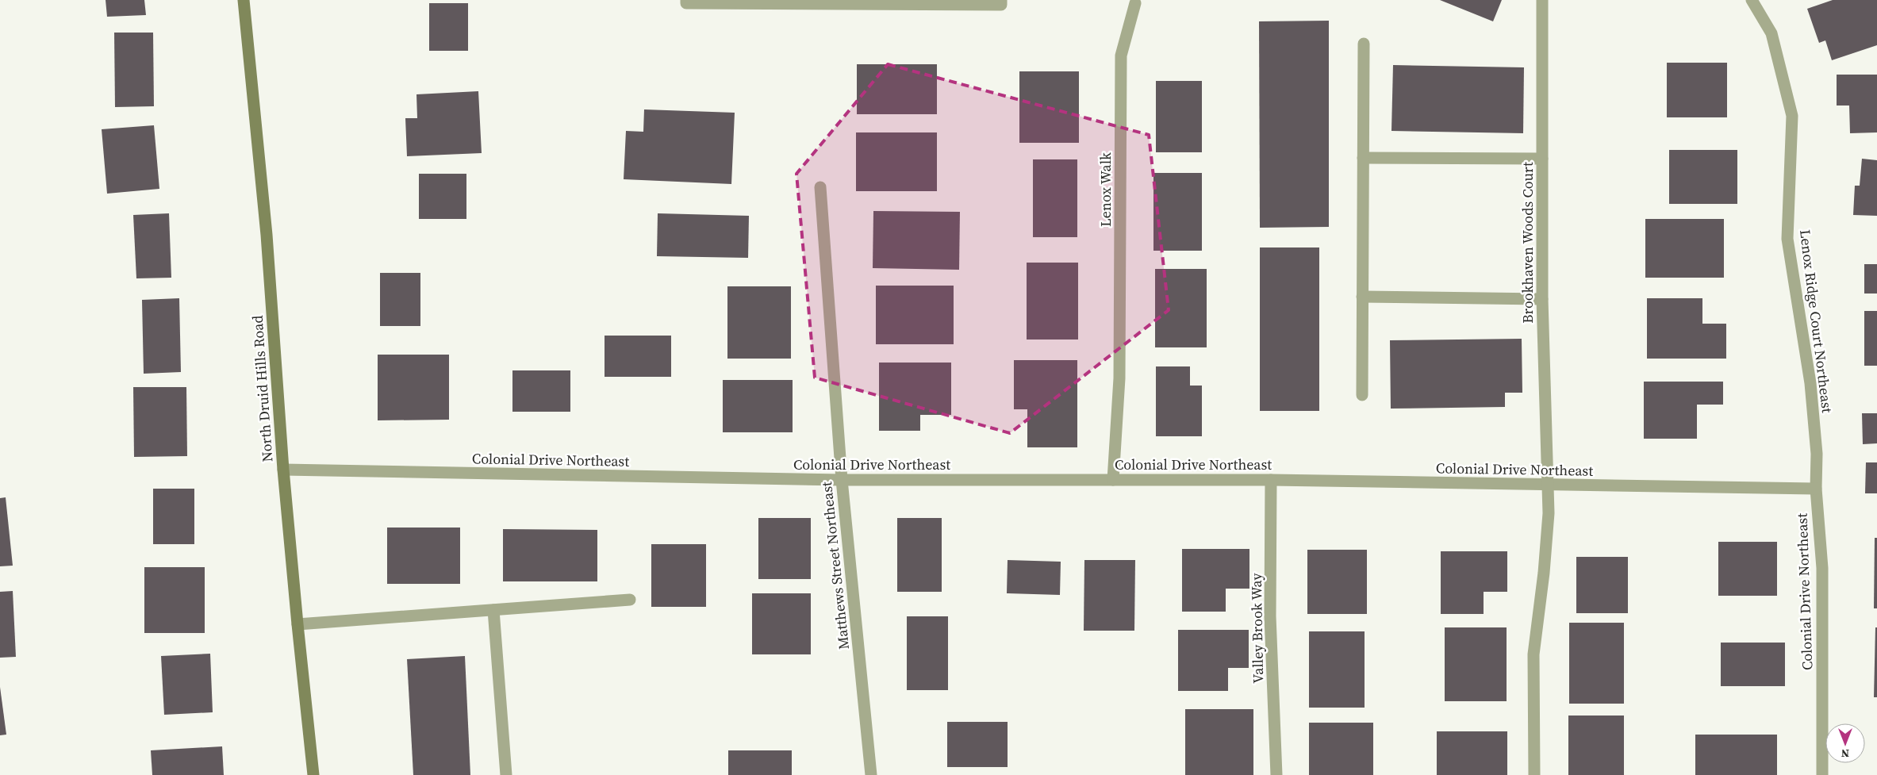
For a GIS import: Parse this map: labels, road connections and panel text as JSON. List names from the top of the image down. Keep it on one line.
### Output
{"streets":{"main road":["North Druid Hills Road"],"street":["Lenox Walk","Brookhaven Woods Court","Lenox Ridge Court Northeast","Colonial Drive Northeast","Matthews Street Northeast","Valley Brook Way"]},"crossings":[["Lenox Walk","Colonial Drive Northeast"],["Brookhaven Woods Court","Colonial Drive Northeast"],["Lenox Ridge Court Northeast","Colonial Drive Northeast"],["North Druid Hills Road","Colonial Drive Northeast"],["Colonial Drive Northeast","Matthews Street Northeast"],["Colonial Drive Northeast","Valley Brook Way"]],"north":"bottom"}
